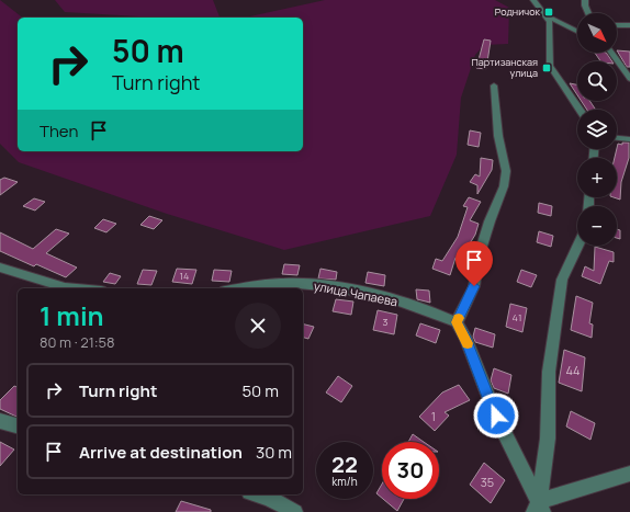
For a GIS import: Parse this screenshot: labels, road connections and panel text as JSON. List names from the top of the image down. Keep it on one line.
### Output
{"streets":{"street":["улица Чапаева"]},"places":{"transit":["Родничок","Партизанская улица"]},"house_numbers":["14","41","3","44","1","35"],"north":"bottom right","page":{"map_buttons":["+","−"],"turn":["50 m","Turn right"],"then":"Then","heading":["1 min","80 m · 21:58"],"list":[{"name":"Turn right","value":"50 m"},{"name":"Arrive at destination","value":"30 m"}],"speed":"22 km/h","limit":"30"}}
